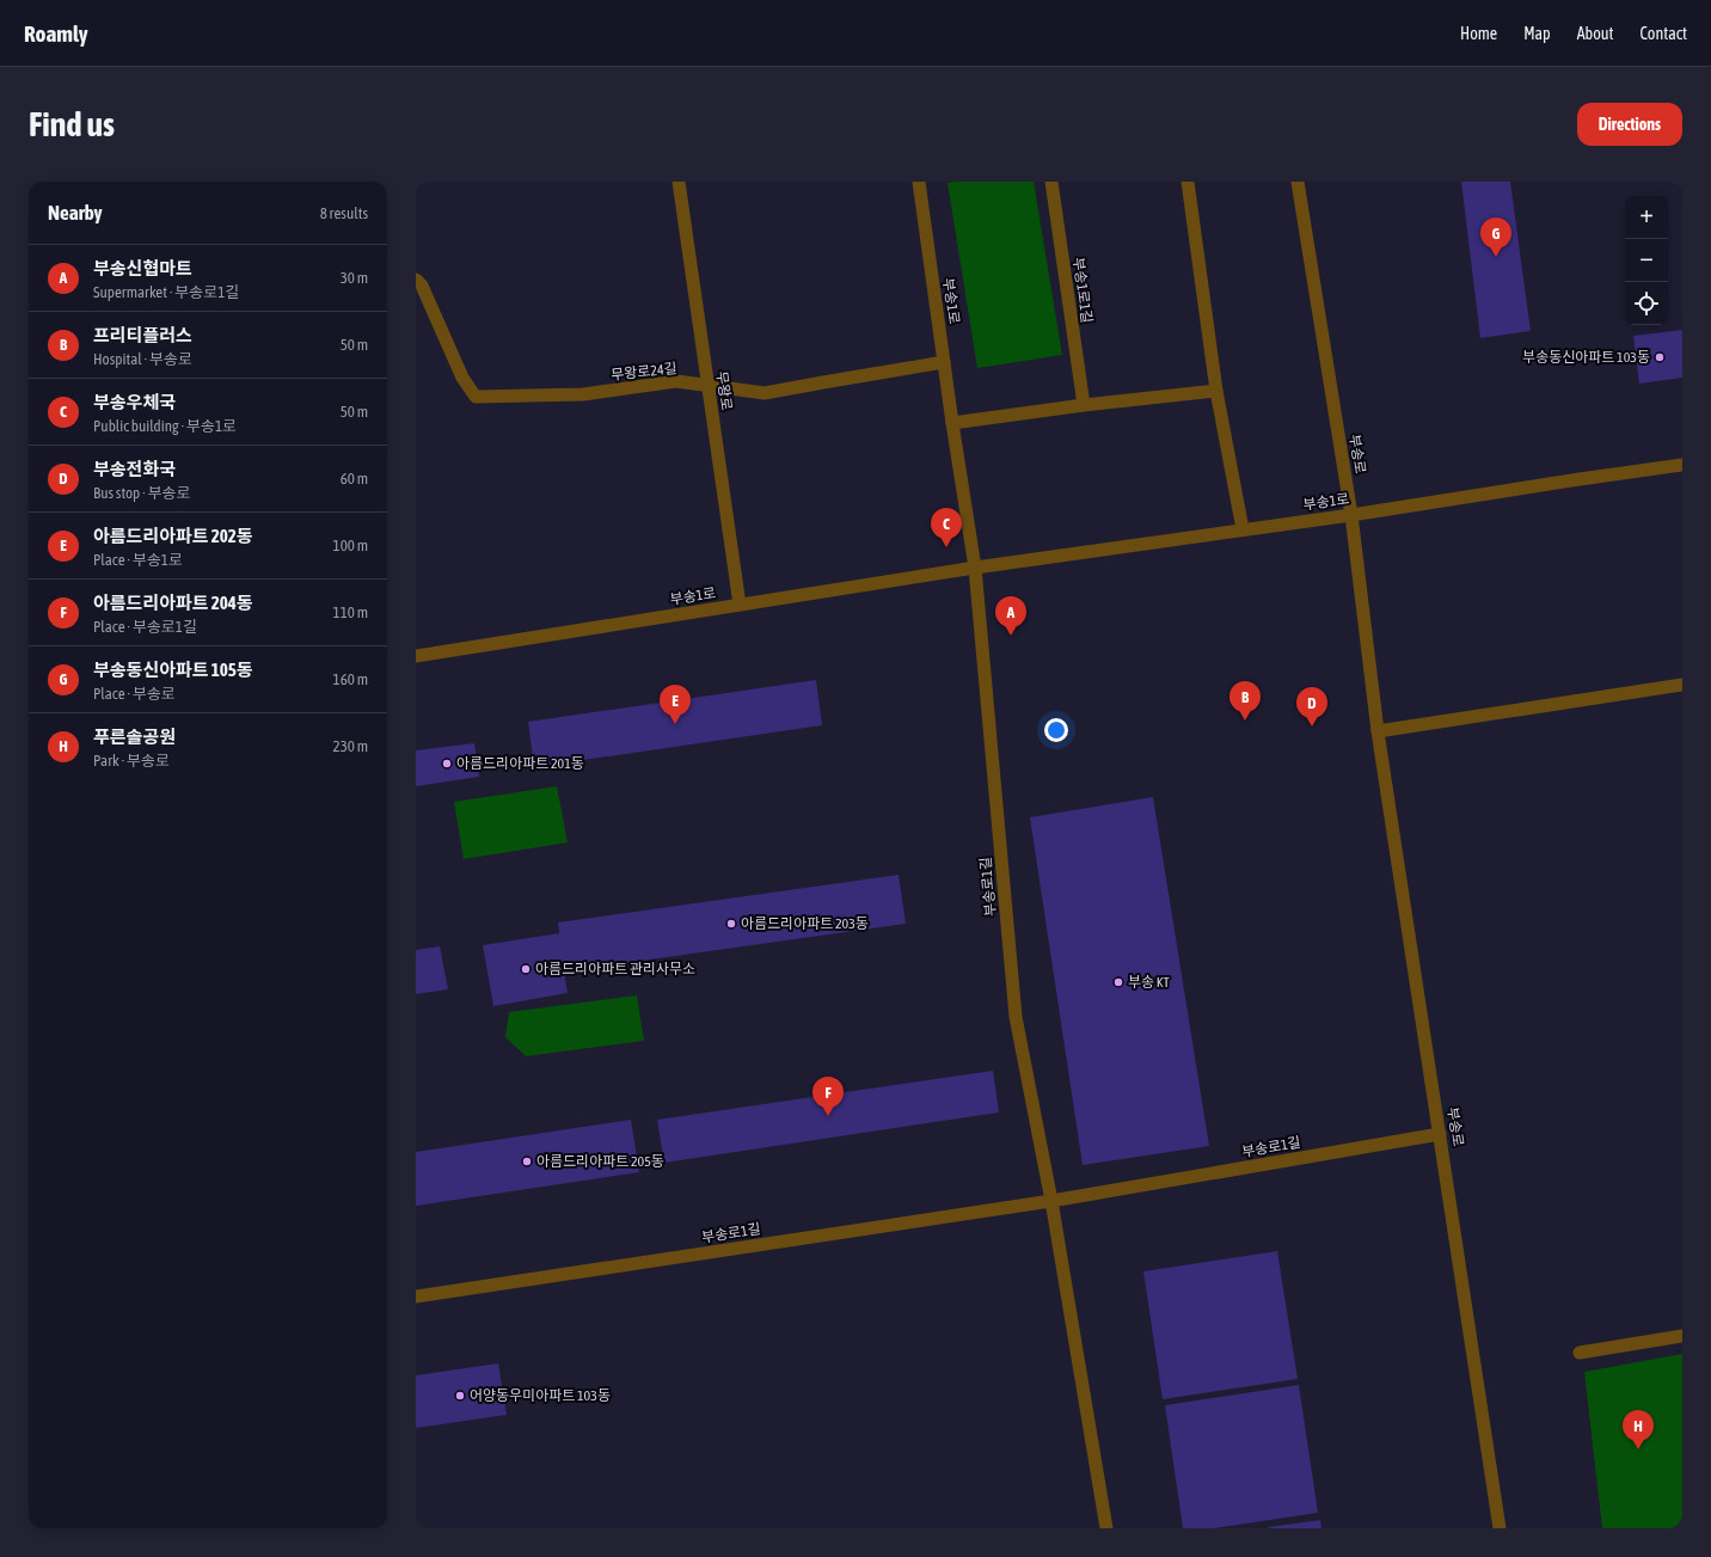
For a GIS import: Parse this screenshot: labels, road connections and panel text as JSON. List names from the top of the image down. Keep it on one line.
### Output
{"streets":{"street":["부송1로1길","부송1로","무왕로24길","무왕로","부송로","부송로1길"]},"crossings":[["부송1로","무왕로24길"],["부송1로","무왕로"],["부송1로","부송로"],["부송1로","부송로1길"],["무왕로24길","무왕로"],["부송로","부송로1길"]],"places":["부송동신아파트 103동","아름드리아파트 201동","아름드리아파트 203동","아름드리아파트 관리사무소","부송 KT","아름드리아파트 205동","어양동우미아파트 103동"],"page":{"header":"Roamly","nav":["Home","Map","About","Contact"],"buttons":"Directions","title":"Find us","heading":["Nearby","8 results"],"map_buttons":["+","−"],"pins":["G","C","A","B","E","D","F","H"],"list":[{"mark":"A","name":"부송신협마트","note":"Supermarket · 부송로1길","value":"30 m"},{"mark":"B","name":"프리티플러스","note":"Hospital · 부송로","value":"50 m"},{"mark":"C","name":"부송우체국","note":"Public building · 부송1로","value":"50 m"},{"mark":"D","name":"부송전화국","note":"Bus stop · 부송로","value":"60 m"},{"mark":"E","name":"아름드리아파트 202동","note":"Place · 부송1로","value":"100 m"},{"mark":"F","name":"아름드리아파트 204동","note":"Place · 부송로1길","value":"110 m"},{"mark":"G","name":"부송동신아파트 105동","note":"Place · 부송로","value":"160 m"},{"mark":"H","name":"푸른솔공원","note":"Park · 부송로","value":"230 m"}]}}
